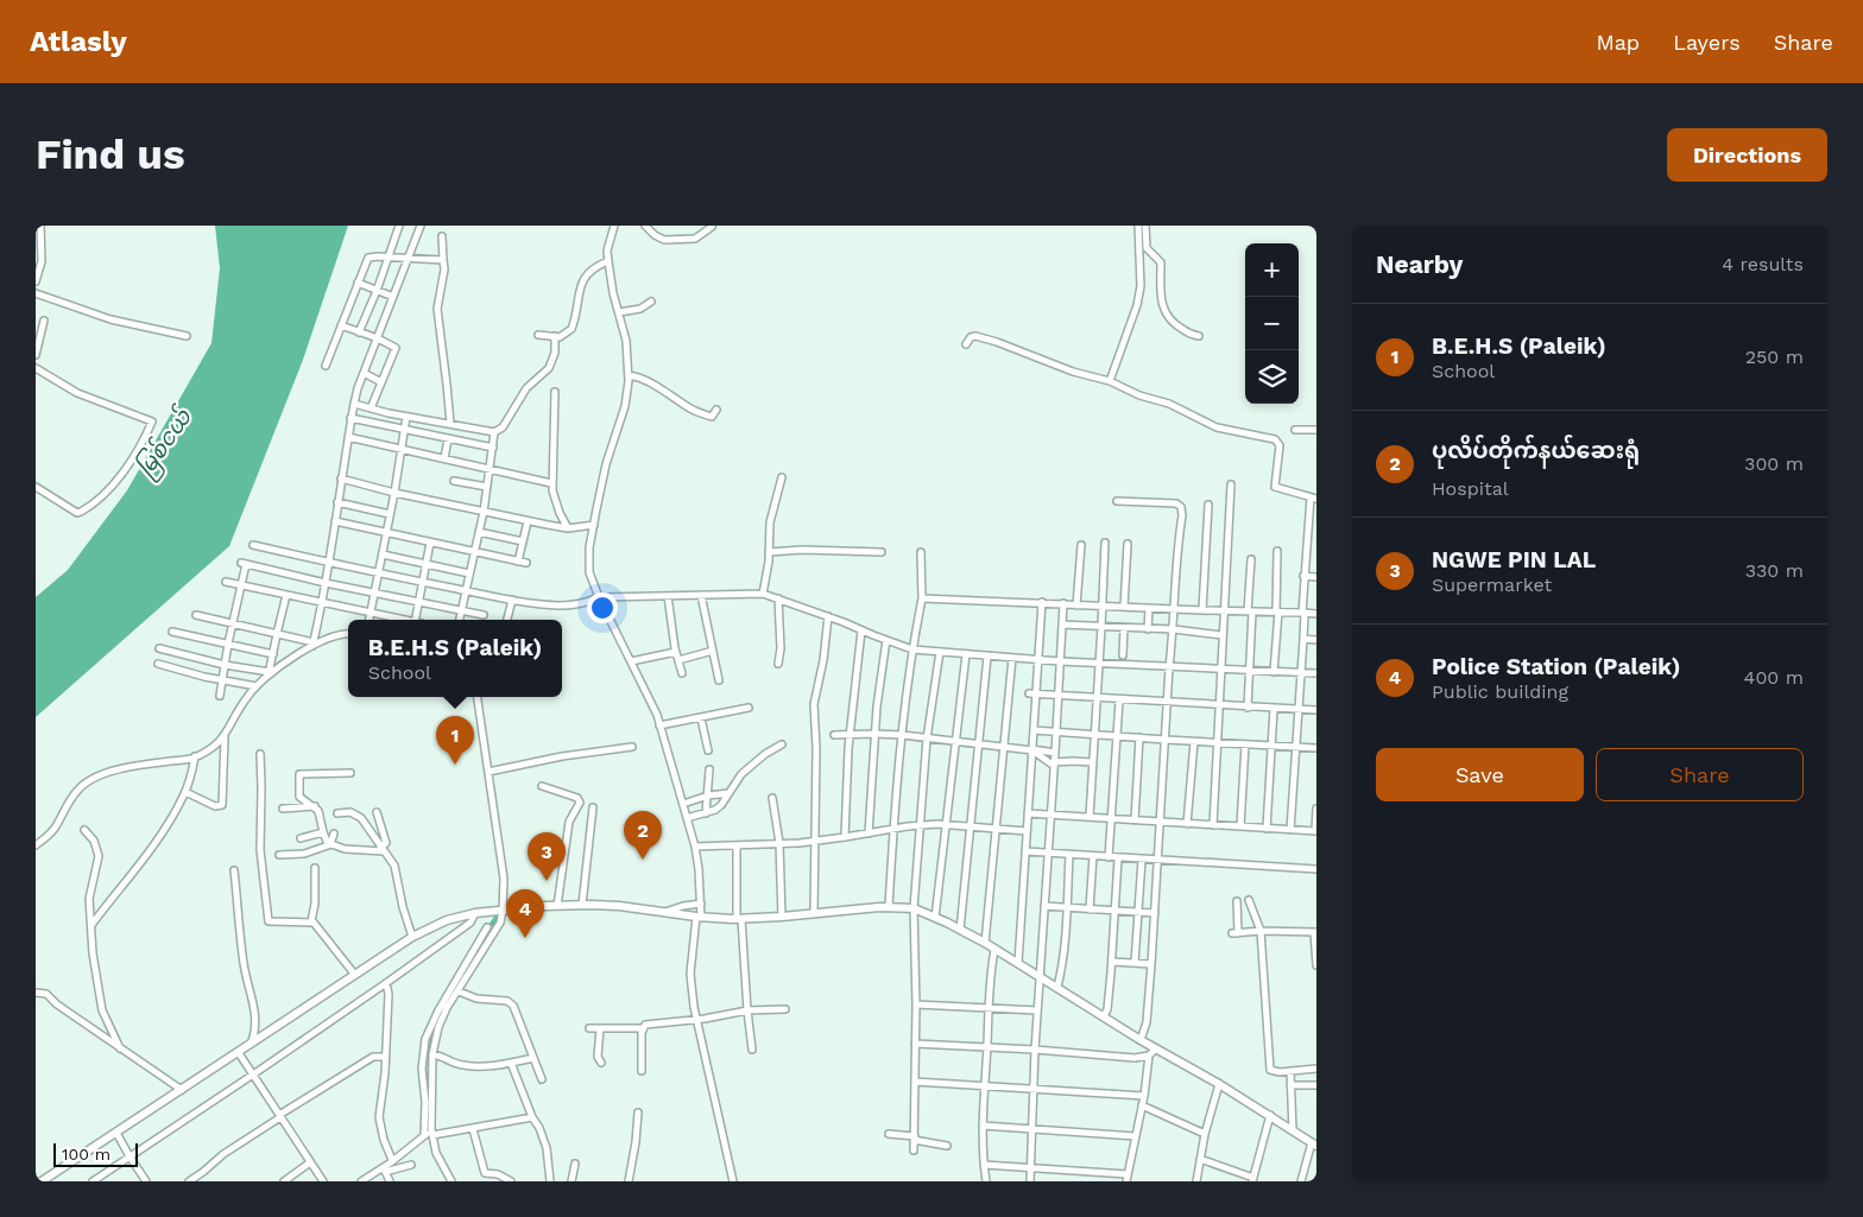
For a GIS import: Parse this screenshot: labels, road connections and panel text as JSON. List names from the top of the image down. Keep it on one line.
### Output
{"water":["မြစ်ငယ်"],"scale_bar":"100 m","page":{"header":"Atlasly","nav":["Map","Layers","Share"],"buttons":["Directions",["Save","Share"]],"title":"Find us","heading":["Nearby","4 results"],"map_buttons":["+","−"],"list":[{"mark":"1","name":"B.E.H.S (Paleik)","note":"School","value":"250 m"},{"mark":"2","name":"ပုလိပ်တိုက်နယ်ဆေးရုံ","note":"Hospital","value":"300 m"},{"mark":"3","name":"NGWE PIN LAL","note":"Supermarket","value":"330 m"},{"mark":"4","name":"Police Station (Paleik)","note":"Public building","value":"400 m"}],"popup":["B.E.H.S (Paleik)","School"],"pins":["1","2","3","4"],"scale":"100 m"}}
